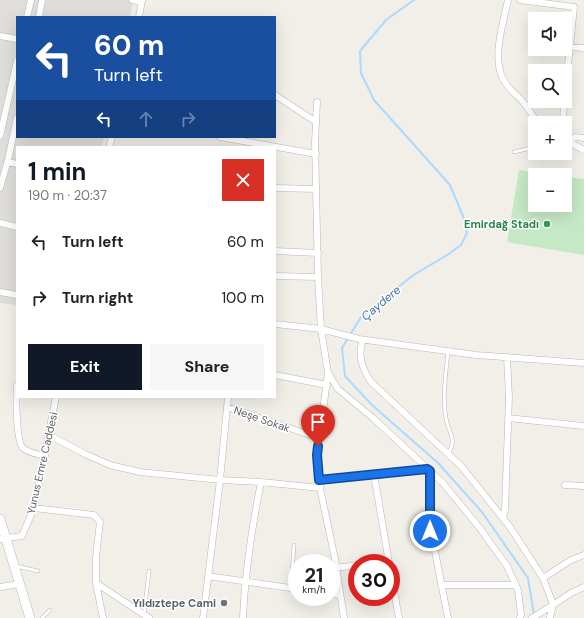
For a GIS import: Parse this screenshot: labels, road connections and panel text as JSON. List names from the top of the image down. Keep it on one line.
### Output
{"streets":{"street":["Neşe Sokak","Yunus Emre Caddesi"]},"water":["Çaydere"],"places":["Emirdağ Stadı","Yıldıztepe Cami"],"page":{"map_buttons":["+","−"],"turn":["60 m","Turn left"],"heading":["1 min","190 m · 20:37"],"list":[{"name":"Turn left","value":"60 m"},{"name":"Turn right","value":"100 m"}],"buttons":["Exit","Share"],"speed":"21 km/h","limit":"30"}}
